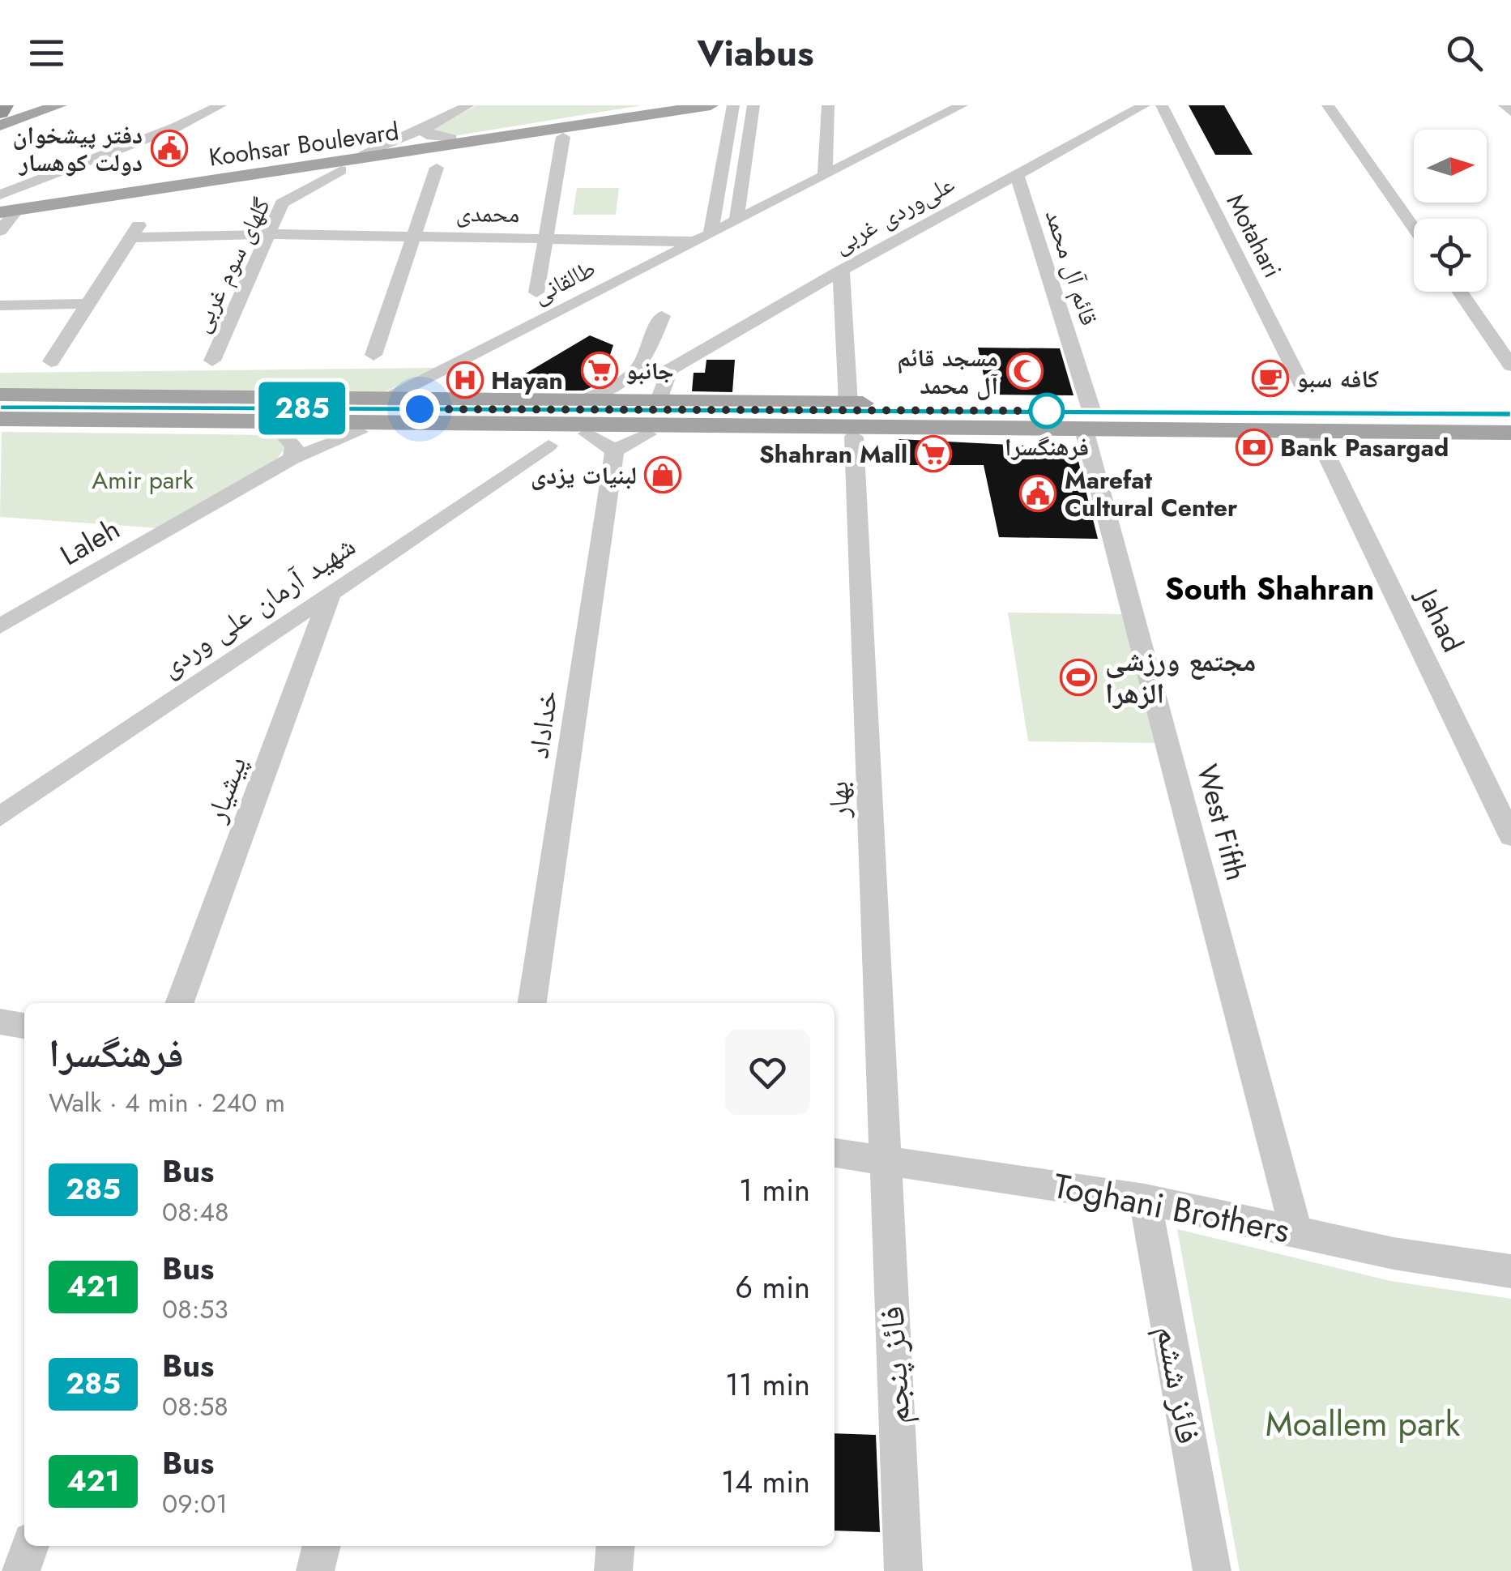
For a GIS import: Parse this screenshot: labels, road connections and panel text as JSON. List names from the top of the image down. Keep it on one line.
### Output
{"streets":{"main road":["Koohsar Boulevard"],"street":["محمدی","علی‌وردی غربی","Motahari","گلهای سوم غربی","قائم آل محمد","طالقانی","Laleh","شهید آرمان علی وردی","Jahad","خداداد","پیشیار","بهار","West Fifth","Toghani Brothers","فائز پنجم","فائز ششم"]},"crossings":[["محمدی","گلهای سوم غربی"],["محمدی","طالقانی"],["علی‌وردی غربی","قائم آل محمد"],["قائم آل محمد","West Fifth"],["شهید آرمان علی وردی","پیشیار"],["بهار","Toghani Brothers"],["بهار","فائز پنجم"],["West Fifth","Toghani Brothers"],["Toghani Brothers","فائز پنجم"],["Toghani Brothers","فائز ششم"]],"districts":["South Shahran"],"parks":["Amir park","Moallem park"],"places":{"public building":["دفتر پیشخوان دولت کوهسار","Marefat Cultural Center"],"supermarket":["جانبو","Shahran Mall"],"mosque":["مسجد قائم آل محمد"],"cafe":["کافه سبو"],"hospital":["Hayan"],"other":["فرهنگسرا"],"bank":["Bank Pasargad"],"shop":["لبنیات یزدی"],"sports":["مجتمع ورزشی الزهرا"]},"lines":["bus line 285"],"north":"right","page":{"header":"Viabus","on_map":"285","heading":["فرهنگسرا","Walk · 4 min · 240 m"],"list":[{"mark":"285","name":"Bus","note":"08:48","value":"1 min"},{"mark":"421","name":"Bus","note":"08:53","value":"6 min"},{"mark":"285","name":"Bus","note":"08:58","value":"11 min"},{"mark":"421","name":"Bus","note":"09:01","value":"14 min"}]}}
